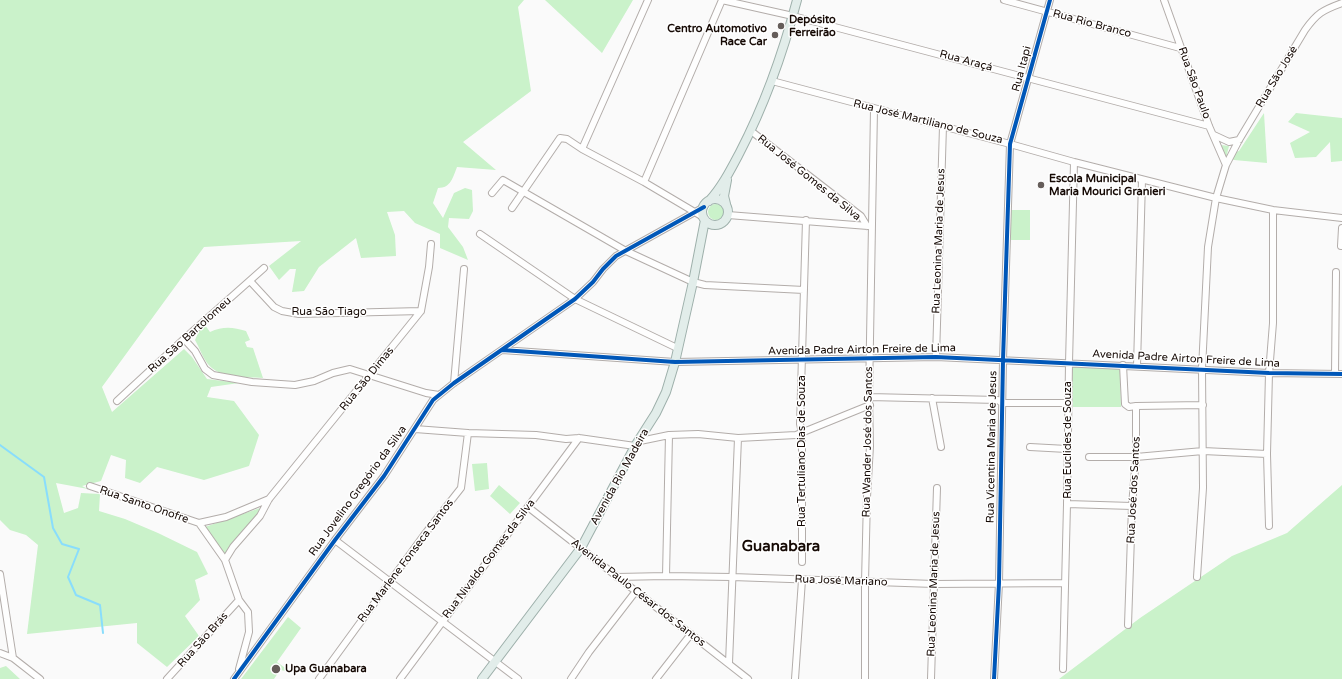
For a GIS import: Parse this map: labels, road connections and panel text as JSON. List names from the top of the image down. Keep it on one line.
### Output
{"streets":{"main road":["Avenida Rio Madeira"],"street":["Rua Rio Branco","Rua Araçá","Rua Itapi","Rua São José","Rua São Paulo","Rua José Martiliano de Souza","Rua José Gomes da Silva","Rua Leonina Maria de Jesus","Rua São Tiago","Rua São Bartolomeu","Avenida Padre Airton Freire de Lima","Rua São Dimas","Rua Euclides de Souza","Rua Wander José dos Santos","Rua Vicentina Maria de Jesus","Rua Tertuliano Dias de Souza","Rua José dos Santos","Rua Jovelino Gregório da Silva","Rua Santo Onofre","Rua Nivaldo Gomes da Silva","Rua Marlene Fonseca Santos","Rua José Mariano","Avenida Paulo César dos Santos","Rua São Brás"]},"crossings":[["Rua Rio Branco","Rua Itapi"],["Rua Rio Branco","Rua São Paulo"],["Rua Araçá","Rua Itapi"],["Rua Araçá","Rua São Paulo"],["Rua Itapi","Rua José Martiliano de Souza"],["Rua Itapi","Rua Vicentina Maria de Jesus"],["Rua São José","Rua São Paulo"],["Rua São José","Rua José Martiliano de Souza"],["Rua São José","Avenida Padre Airton Freire de Lima"],["Rua José Martiliano de Souza","Rua Leonina Maria de Jesus"],["Rua José Martiliano de Souza","Rua Euclides de Souza"],["Rua José Martiliano de Souza","Rua Wander José dos Santos"],["Rua José Martiliano de Souza","Rua Vicentina Maria de Jesus"],["Rua José Gomes da Silva","Rua Wander José dos Santos"],["Rua Leonina Maria de Jesus","Avenida Padre Airton Freire de Lima"],["Rua Leonina Maria de Jesus","Rua José Mariano"],["Rua São Tiago","Rua São Bartolomeu"],["Rua São Tiago","Rua São Dimas"],["Avenida Padre Airton Freire de Lima","Rua Euclides de Souza"],["Avenida Padre Airton Freire de Lima","Rua Wander José dos Santos"],["Avenida Padre Airton Freire de Lima","Rua Vicentina Maria de Jesus"],["Avenida Padre Airton Freire de Lima","Rua Tertuliano Dias de Souza"],["Avenida Padre Airton Freire de Lima","Avenida Rio Madeira"],["Avenida Padre Airton Freire de Lima","Rua Jovelino Gregório da Silva"],["Rua São Dimas","Rua Santo Onofre"],["Rua Euclides de Souza","Rua José Mariano"],["Rua Wander José dos Santos","Rua José Mariano"],["Rua Vicentina Maria de Jesus","Rua José Mariano"],["Avenida Rio Madeira","Rua Jovelino Gregório da Silva"],["Avenida Rio Madeira","Avenida Paulo César dos Santos"],["Rua Jovelino Gregório da Silva","Rua Santo Onofre"],["Rua Santo Onofre","Rua São Brás"],["Rua Nivaldo Gomes da Silva","Avenida Paulo César dos Santos"],["Rua José Mariano","Avenida Paulo César dos Santos"]],"districts":["Guanabara"],"places":["Depósito Ferreirão","Centro Automotivo Race Car","Escola Municipal Maria Mourici Granieri","Upa Guanabara"]}
